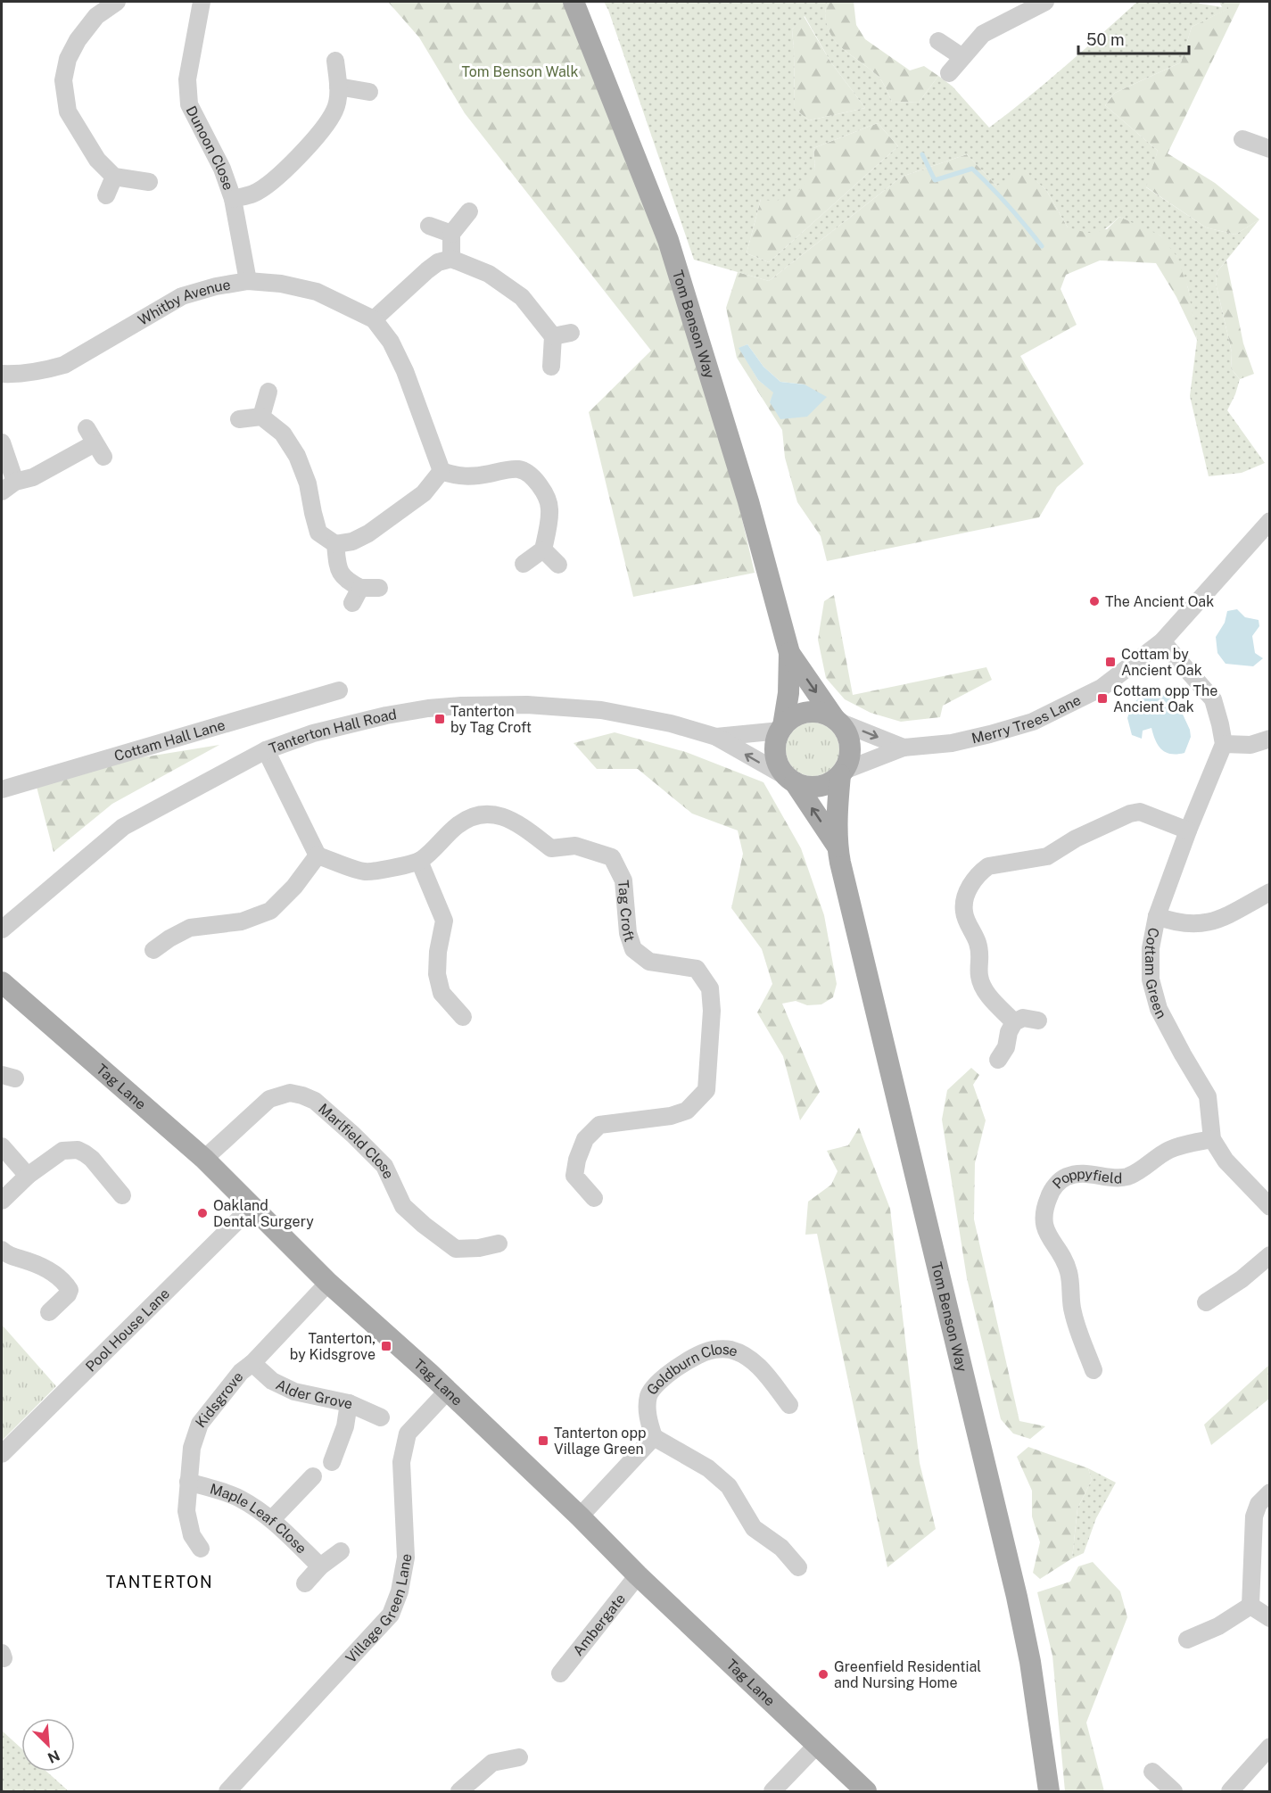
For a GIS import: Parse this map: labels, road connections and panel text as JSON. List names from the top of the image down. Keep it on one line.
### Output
{"streets":{"main road":["Tom Benson Way","Tag Lane"],"street":["Dunoon Close","Whitby Avenue","Merry Trees Lane","Tanterton Hall Road","Cottam Hall Lane","Tag Croft","Cottam Green","Marlfield Close","Poppyfield","Pool House Lane","Goldburn Close","Alder Grove","Kidsgrove","Maple Leaf Close","Village Green Lane","Ambergate"]},"crossings":[["Dunoon Close","Whitby Avenue"],["Tom Benson Way","Merry Trees Lane"],["Tom Benson Way","Tanterton Hall Road"],["Merry Trees Lane","Tanterton Hall Road"],["Cottam Green","Poppyfield"],["Tag Lane","Marlfield Close"],["Tag Lane","Pool House Lane"],["Tag Lane","Kidsgrove"],["Tag Lane","Village Green Lane"],["Tag Lane","Ambergate"],["Alder Grove","Kidsgrove"],["Kidsgrove","Maple Leaf Close"]],"districts":["TANTERTON"],"parks":["Tom Benson Walk"],"places":{"other":["The Ancient Oak","Oakland Dental Surgery","Greenfield Residential and Nursing Home"],"transit":["Cottam by Ancient Oak","Cottam opp The Ancient Oak","Tanterton by Tag Croft","Tanterton, by Kidsgrove","Tanterton opp Village Green"]},"scale_bar":"50 m","north":"bottom right"}
